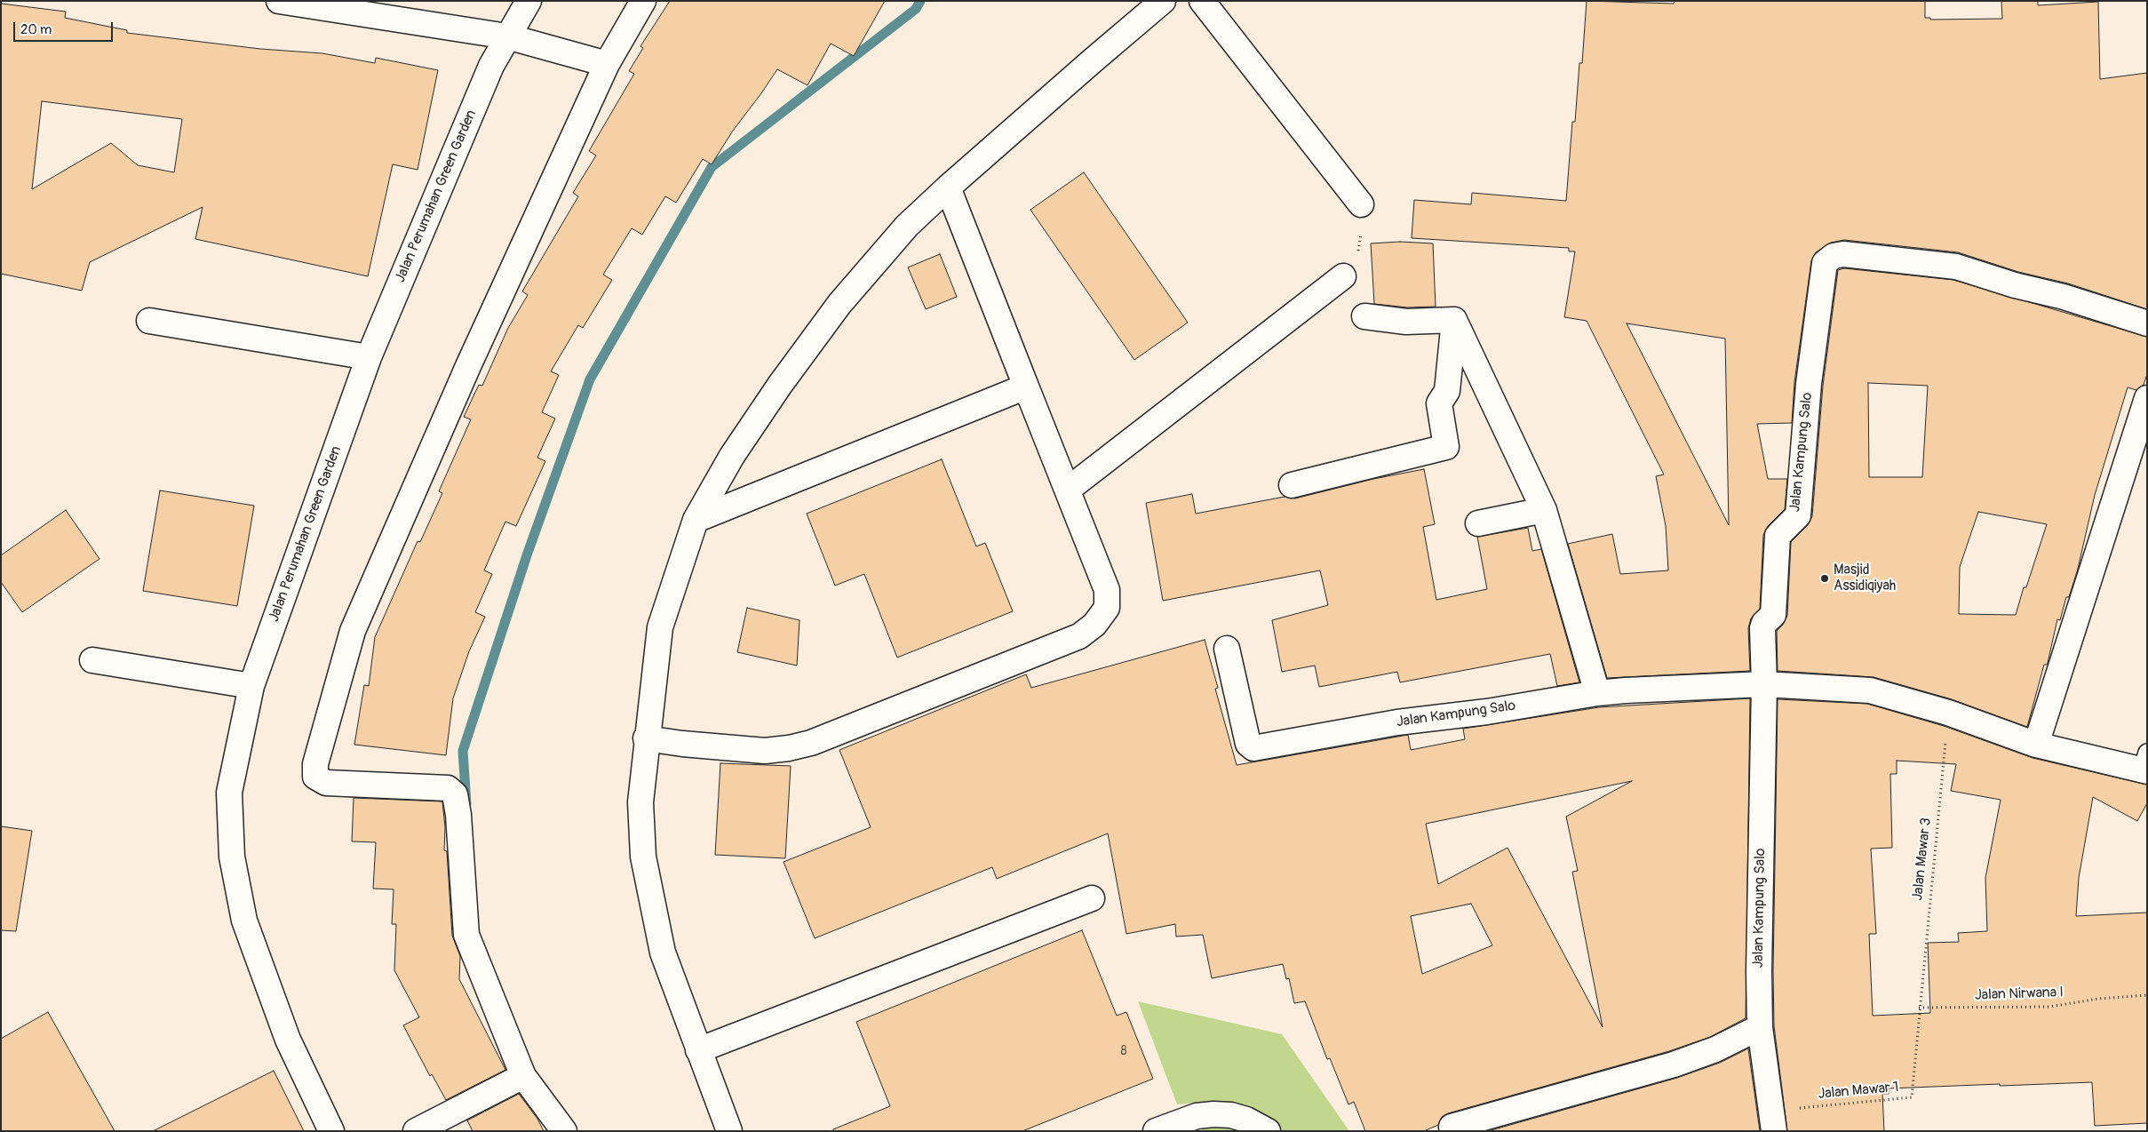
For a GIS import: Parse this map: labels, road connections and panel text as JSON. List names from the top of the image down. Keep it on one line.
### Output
{"streets":{"street":["Jalan Perumahan Green Garden","Jalan Kampung Salo"],"path":["Jalan Mawar 3","Jalan Nirwana I","Jalan Mawar 1"]},"crossings":[["Jalan Kampung Salo","Jalan Mawar 3"],["Jalan Kampung Salo","Jalan Mawar 1"],["Jalan Mawar 3","Jalan Nirwana I"],["Jalan Mawar 3","Jalan Mawar 1"],["Jalan Nirwana I","Jalan Mawar 1"]],"places":["Masjid Assidiqiyah"],"house_numbers":["8"],"scale_bar":"20 m"}
